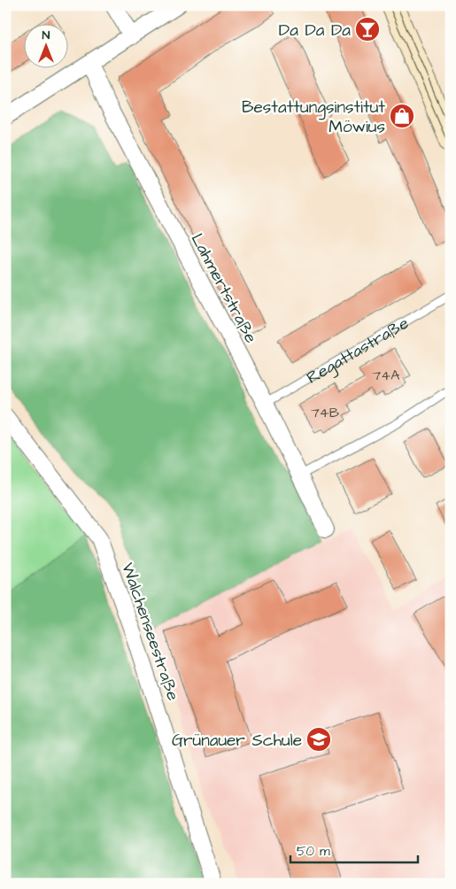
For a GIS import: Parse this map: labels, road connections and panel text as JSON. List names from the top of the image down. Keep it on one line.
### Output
{"streets":{"street":["Lahmertstraße","Walchenseestraße"],"lane":["Regattastraße"]},"crossings":[["Lahmertstraße","Regattastraße"]],"places":{"bar":["Da Da Da"],"shop":["Bestattungsinstitut Möwius"],"school or university":["Grünauer Schule"]},"house_numbers":["74A","74B"],"scale_bar":"50 m","north":"top"}
